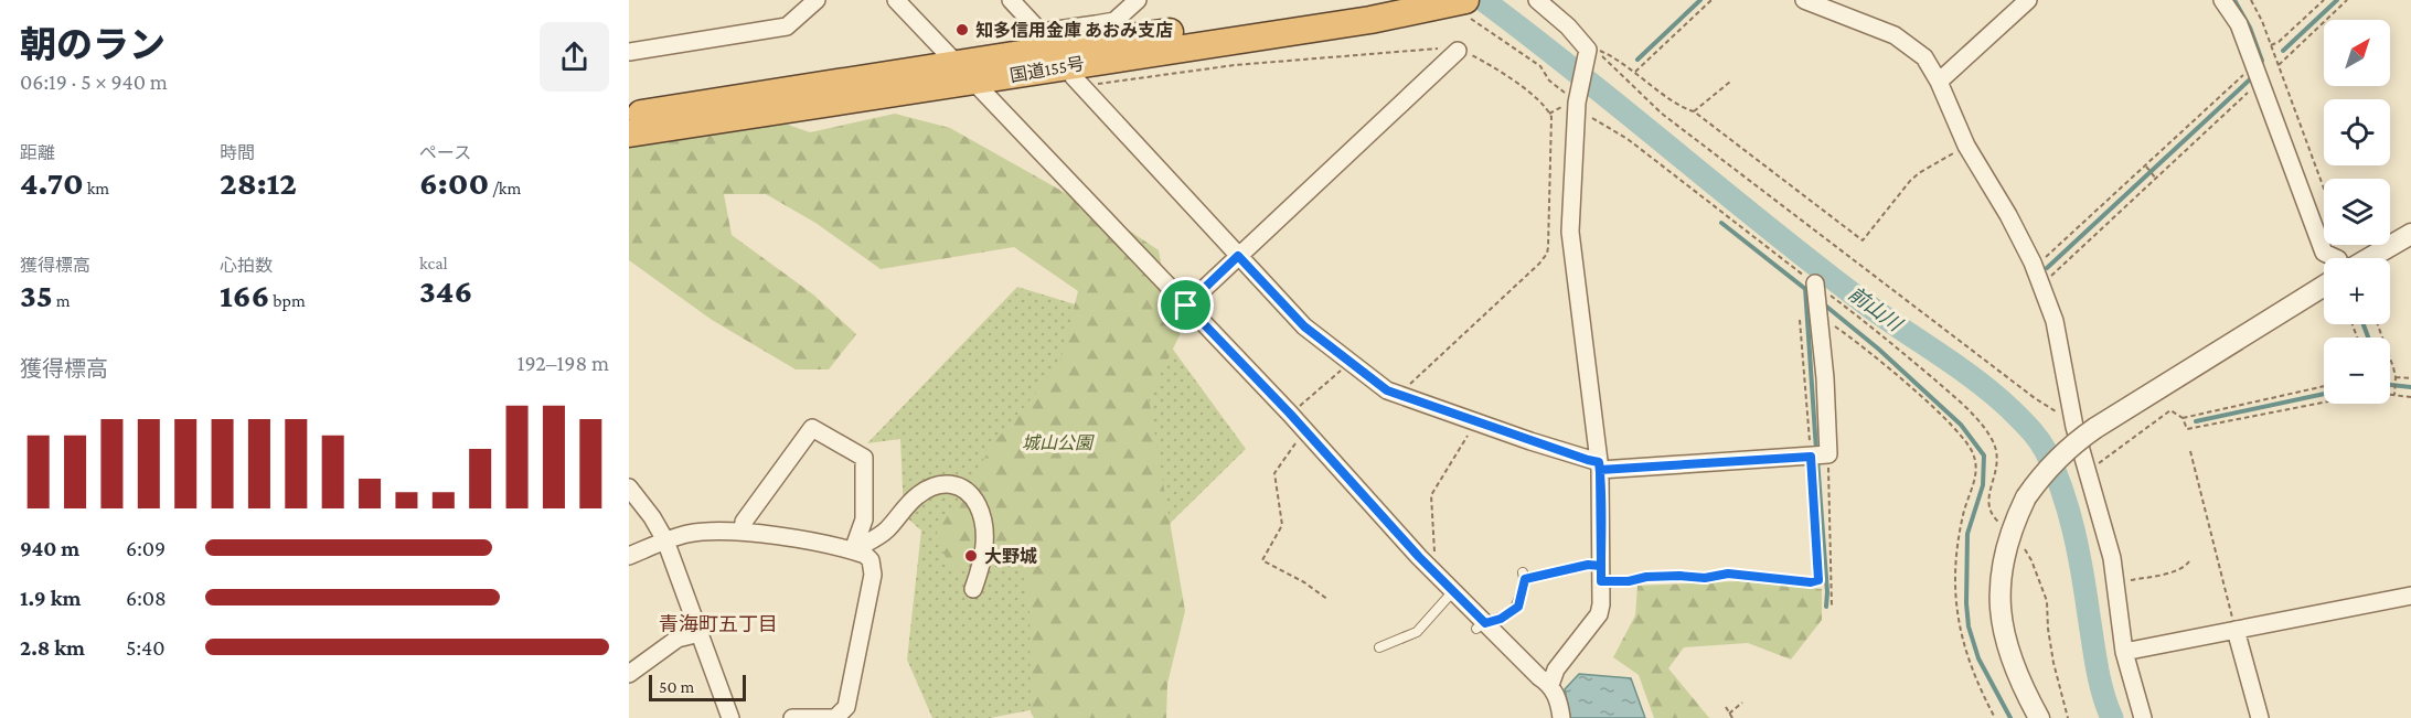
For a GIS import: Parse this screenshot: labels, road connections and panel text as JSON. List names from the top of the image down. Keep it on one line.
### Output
{"streets":{"highway":["国道155号"]},"districts":["青海町五丁目"],"water":["前山川"],"parks":["城山公園"],"places":["知多信用金庫 あおみ支店","大野城"],"scale_bar":"50 m","north":"top right","page":{"heading":["朝のラン","06:19 · 5 × 940 m"],"map_buttons":["+","−"],"stats":[["距離","4.70 km"],["時間","28:12"],["ペース","6:00 /km"],["獲得標高","35 m"],["心拍数","166 bpm"],["kcal","346"]],"chart":["獲得標高","192–198 m"],"list":[{"name":"940 m","note":"6:09"},{"name":"1.9 km","note":"6:08"},{"name":"2.8 km","note":"5:40"}],"scale":"50 m"}}
